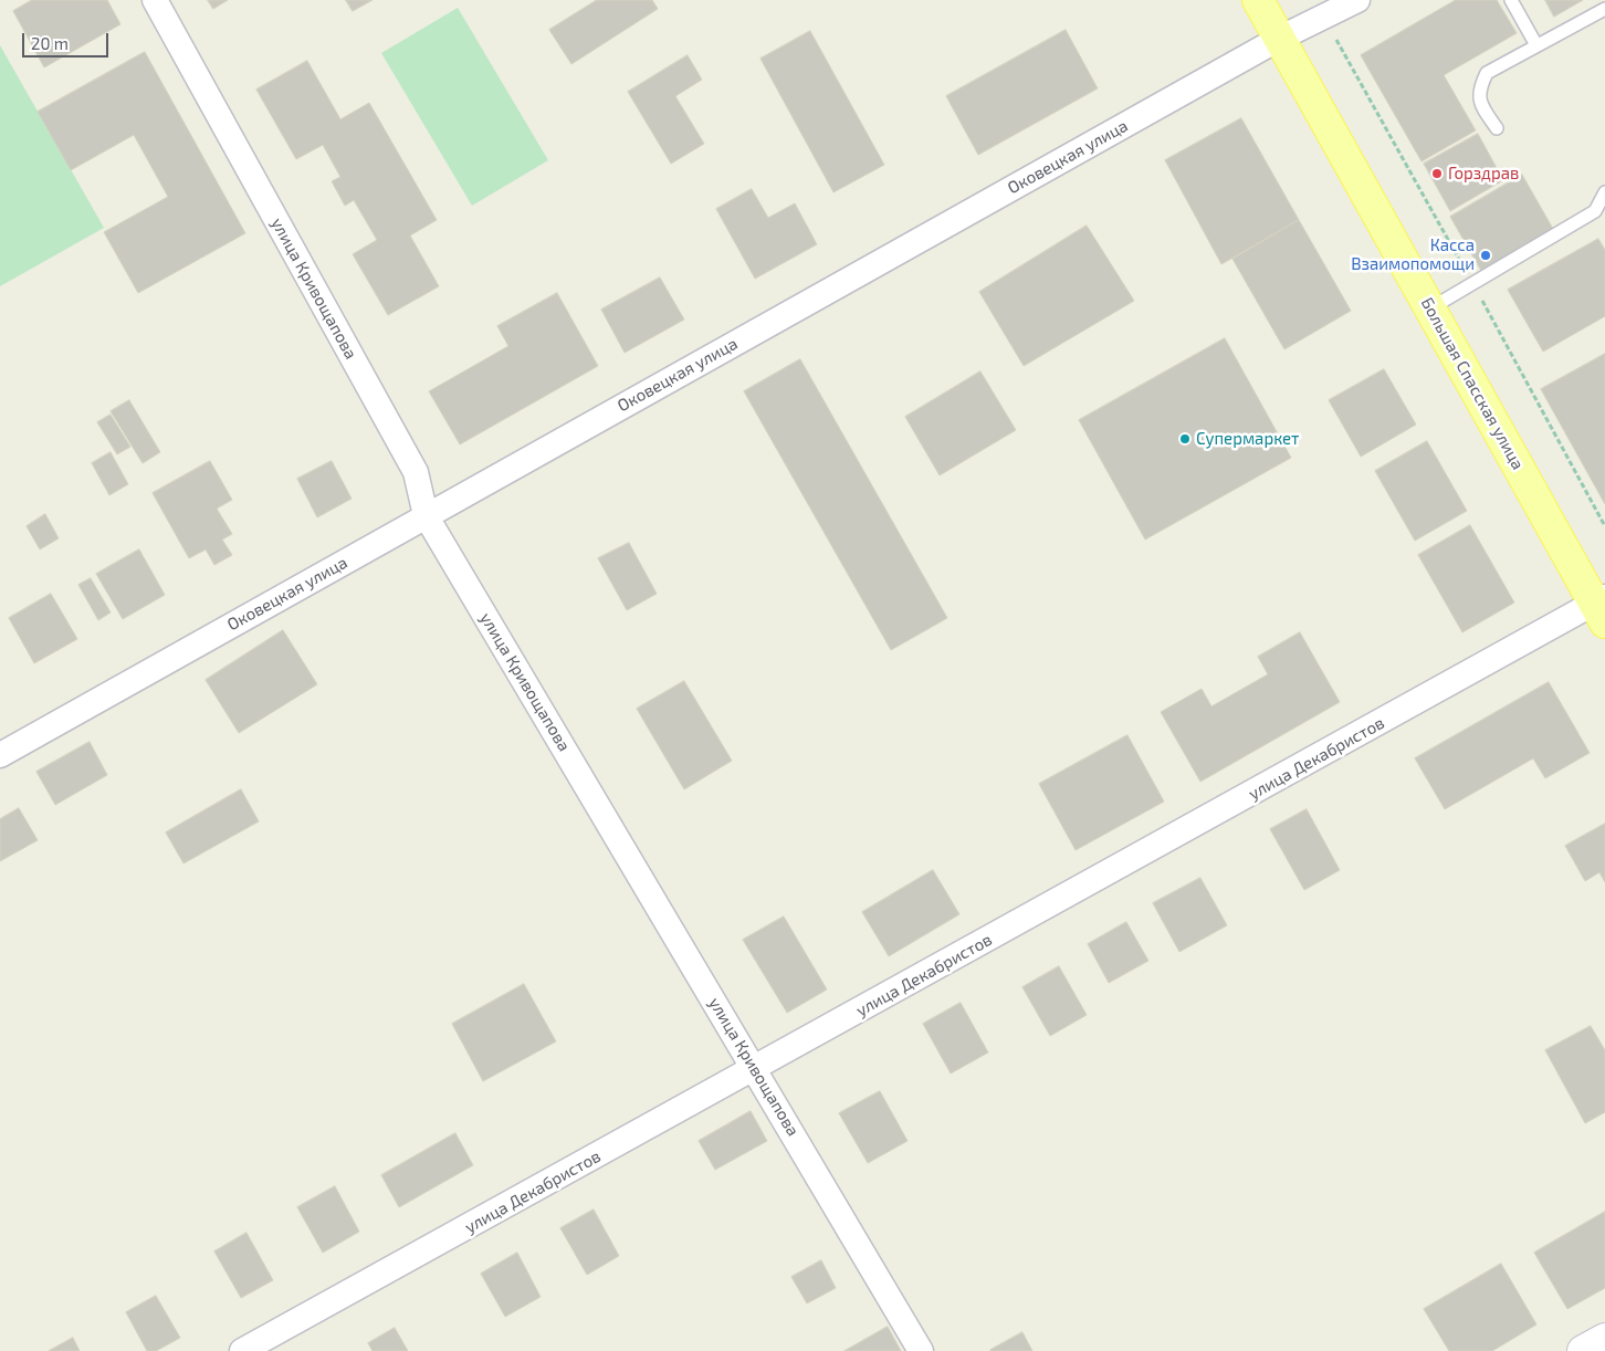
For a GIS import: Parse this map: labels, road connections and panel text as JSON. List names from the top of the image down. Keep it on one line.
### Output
{"streets":{"main road":["Большая Спасская улица"],"street":["Оковецкая улица","улица Кривощапова","улица Декабристов"]},"crossings":[["Оковецкая улица","улица Кривощапова"],["Оковецкая улица","Большая Спасская улица"],["улица Кривощапова","улица Декабристов"],["Большая Спасская улица","улица Декабристов"]],"places":["Горздрав","Касса Взаимопомощи","Супермаркет"],"scale_bar":"20 m"}
